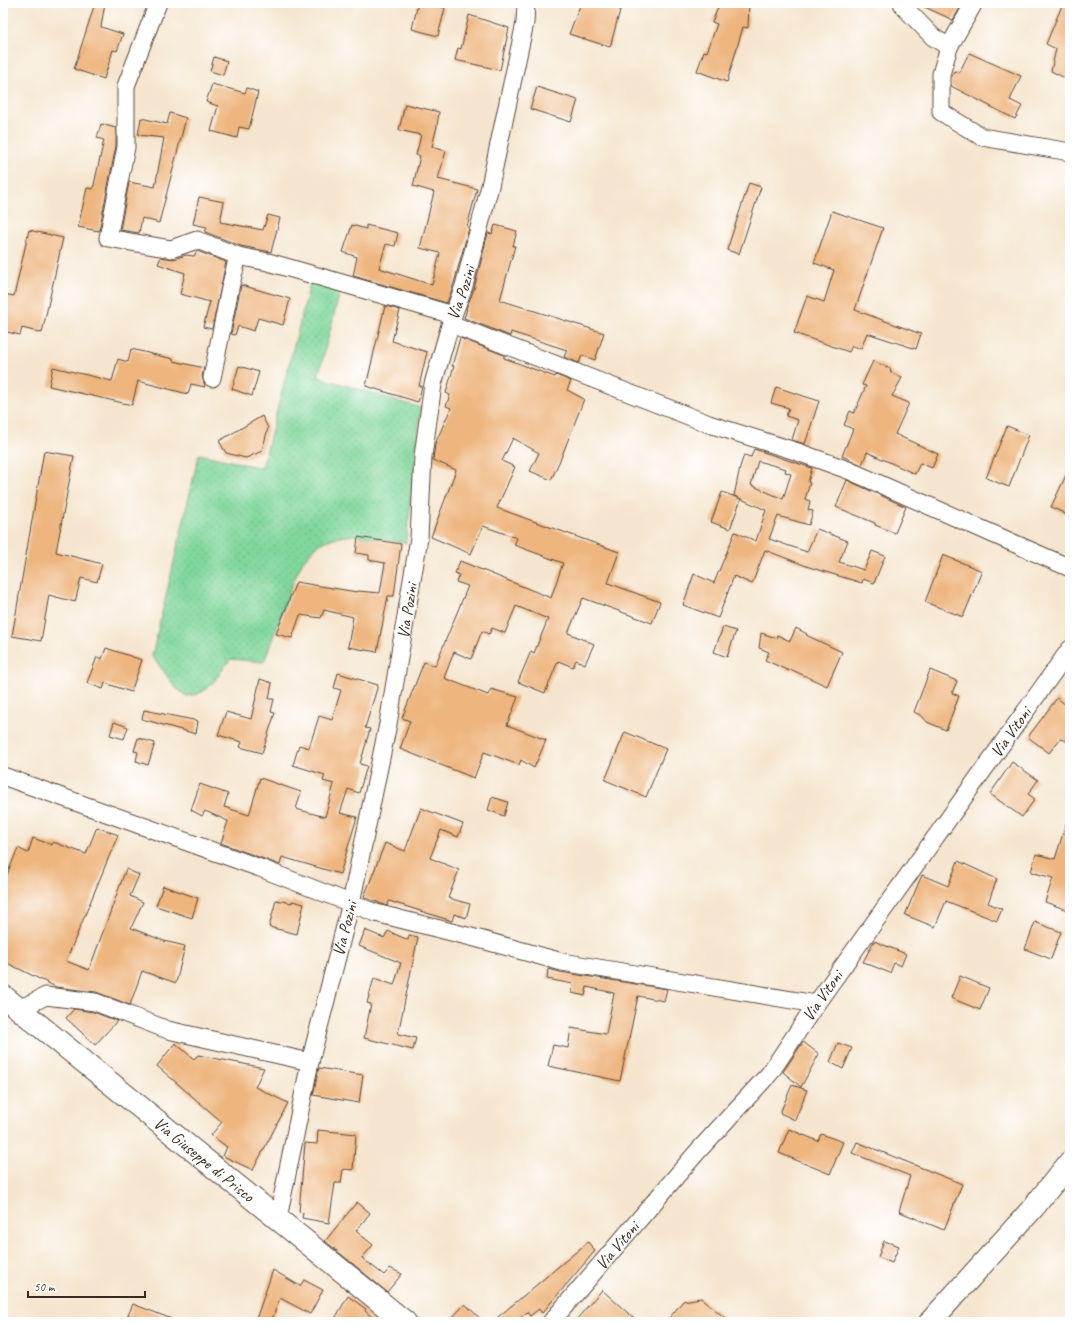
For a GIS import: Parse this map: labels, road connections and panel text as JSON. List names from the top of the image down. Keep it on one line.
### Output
{"streets":{"main road":["Via Giuseppe di Prisco"],"street":["Via Pozini","Via Vitoni"]},"crossings":[["Via Pozini","Via Giuseppe di Prisco"]],"scale_bar":"50 m"}
